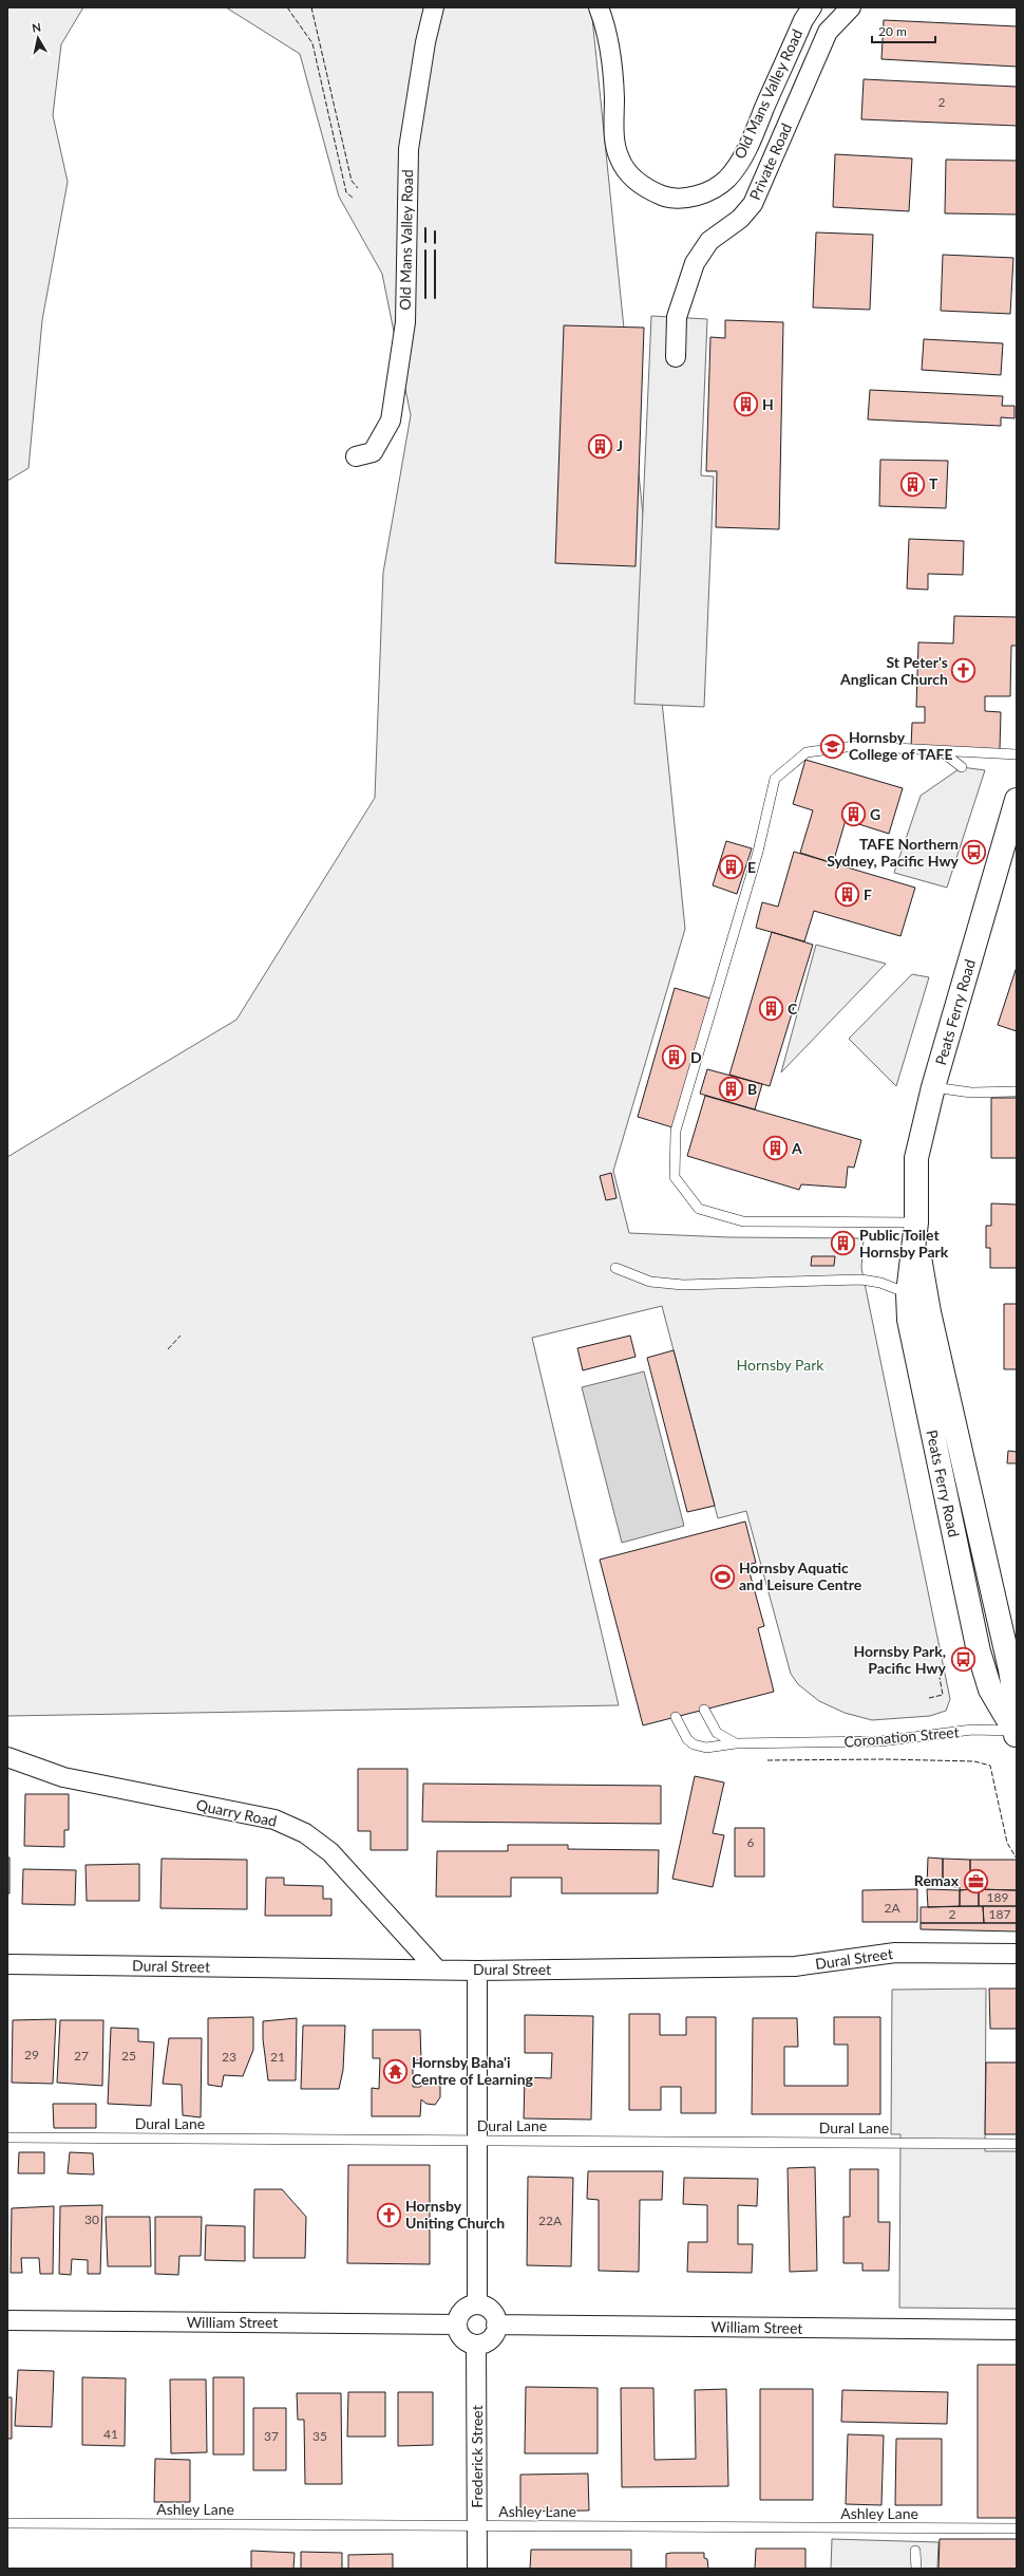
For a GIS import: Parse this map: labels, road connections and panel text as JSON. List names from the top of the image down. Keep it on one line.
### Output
{"streets":{"main road":["Peats Ferry Road"],"street":["Old Mans Valley Road","Private Road","Quarry Road","Dural Street","William Street","Frederick Street"],"lane":["Coronation Street","Dural Lane","Ashley Lane"]},"crossings":[["Peats Ferry Road","Coronation Street"],["Quarry Road","Dural Street"],["William Street","Frederick Street"],["Frederick Street","Ashley Lane"]],"parks":["Hornsby Park"],"places":{"building":["H","J","T","G","E","F","C","D","B","A","Public Toilet Hornsby Park"],"church":["St Peter's Anglican Church","Hornsby Uniting Church"],"school or university":["Hornsby College of TAFE"],"bus stop":["TAFE Northern Sydney, Pacific Hwy","Hornsby Park, Pacific Hwy"],"sports":["Hornsby Aquatic and Leisure Centre"],"office":["Remax"],"temple":["Hornsby Baha'i Centre of Learning"]},"house_numbers":["2","6","189","2A","2","187","29","27","25","23","21","30","22A","41","37","35"],"scale_bar":"20 m","north":"top"}
